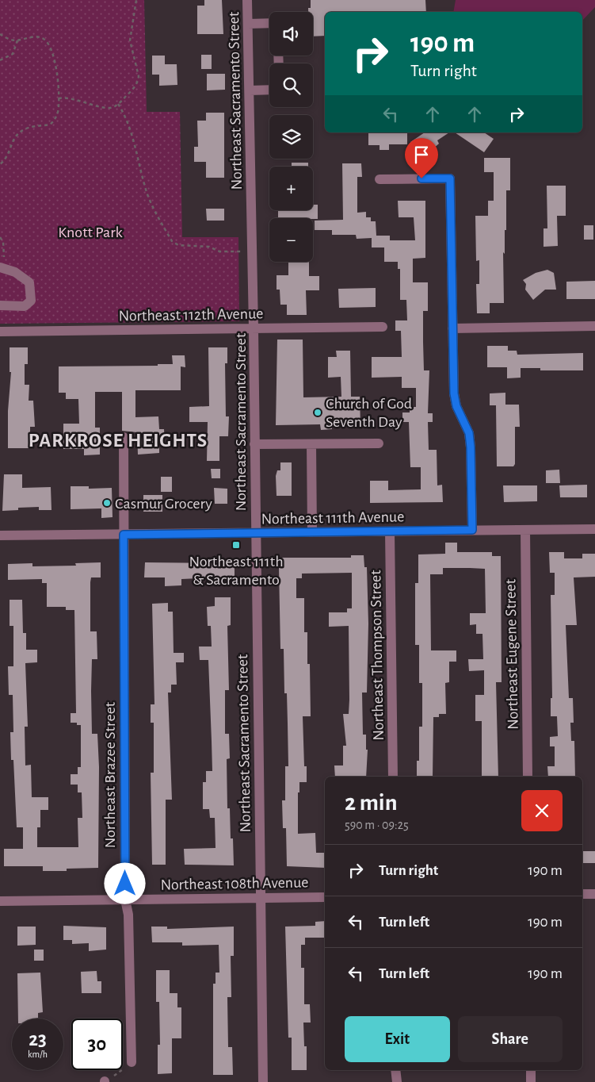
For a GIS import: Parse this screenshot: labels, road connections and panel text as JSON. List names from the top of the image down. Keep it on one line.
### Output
{"streets":{"street":["Northeast Sacramento Street","Northeast 112th Avenue","Northeast 111th Avenue","Northeast Eugene Street","Northeast Thompson Street","Northeast Brazee Street","Northeast 108th Avenue"]},"crossings":[["Northeast Sacramento Street","Northeast 112th Avenue"],["Northeast Sacramento Street","Northeast 111th Avenue"],["Northeast Sacramento Street","Northeast 108th Avenue"],["Northeast 111th Avenue","Northeast Eugene Street"],["Northeast 111th Avenue","Northeast Thompson Street"],["Northeast 111th Avenue","Northeast Brazee Street"],["Northeast Brazee Street","Northeast 108th Avenue"]],"districts":["PARKROSE HEIGHTS"],"parks":["Knott Park"],"places":{"other":["Church of God Seventh Day","Casmur Grocery"],"transit":["Northeast 111th & Sacramento"]},"page":{"map_buttons":["+","−"],"turn":["190 m","Turn right"],"heading":["2 min","590 m · 09:25"],"list":[{"name":"Turn right","value":"190 m"},{"name":"Turn left","value":"190 m"},{"name":"Turn left","value":"190 m"}],"buttons":["Exit","Share"],"speed":"23 km/h","limit":"30"}}
